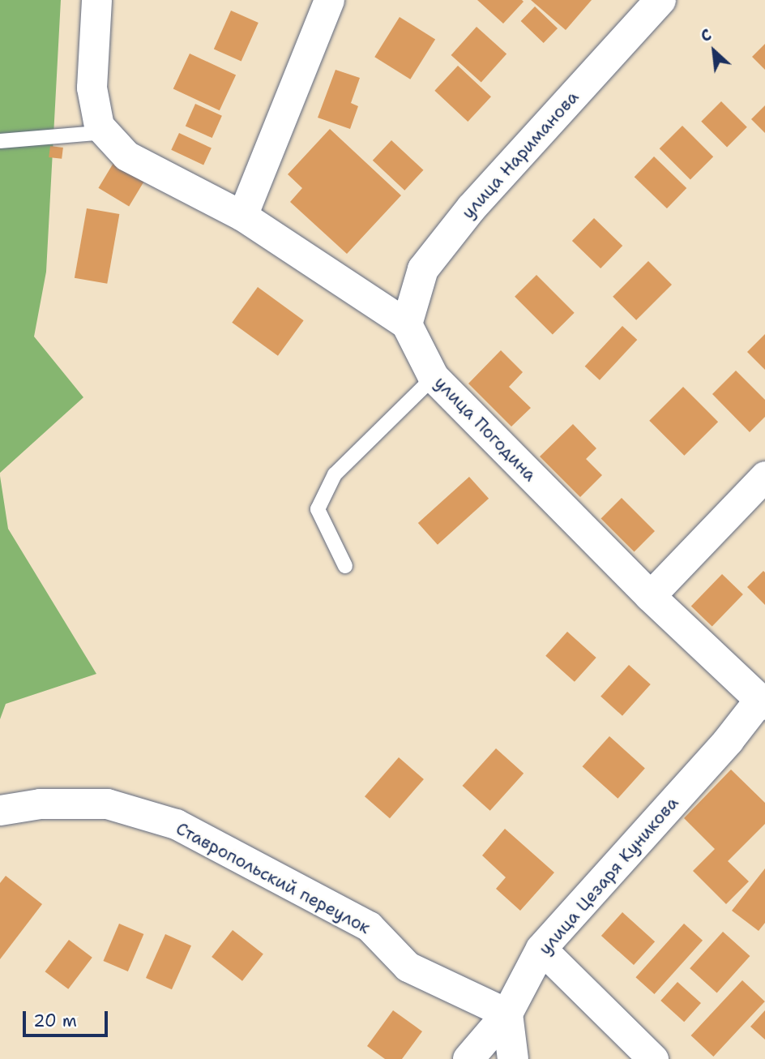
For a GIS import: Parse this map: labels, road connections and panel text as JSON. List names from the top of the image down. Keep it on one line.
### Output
{"streets":{"street":["улица Нариманова","улица Погодина","улица Цезаря Куникова","Ставропольский переулок"]},"crossings":[["улица Нариманова","улица Погодина"],["улица Погодина","улица Цезаря Куникова"],["улица Цезаря Куникова","Ставропольский переулок"]],"scale_bar":"20 m","north":"top left"}
